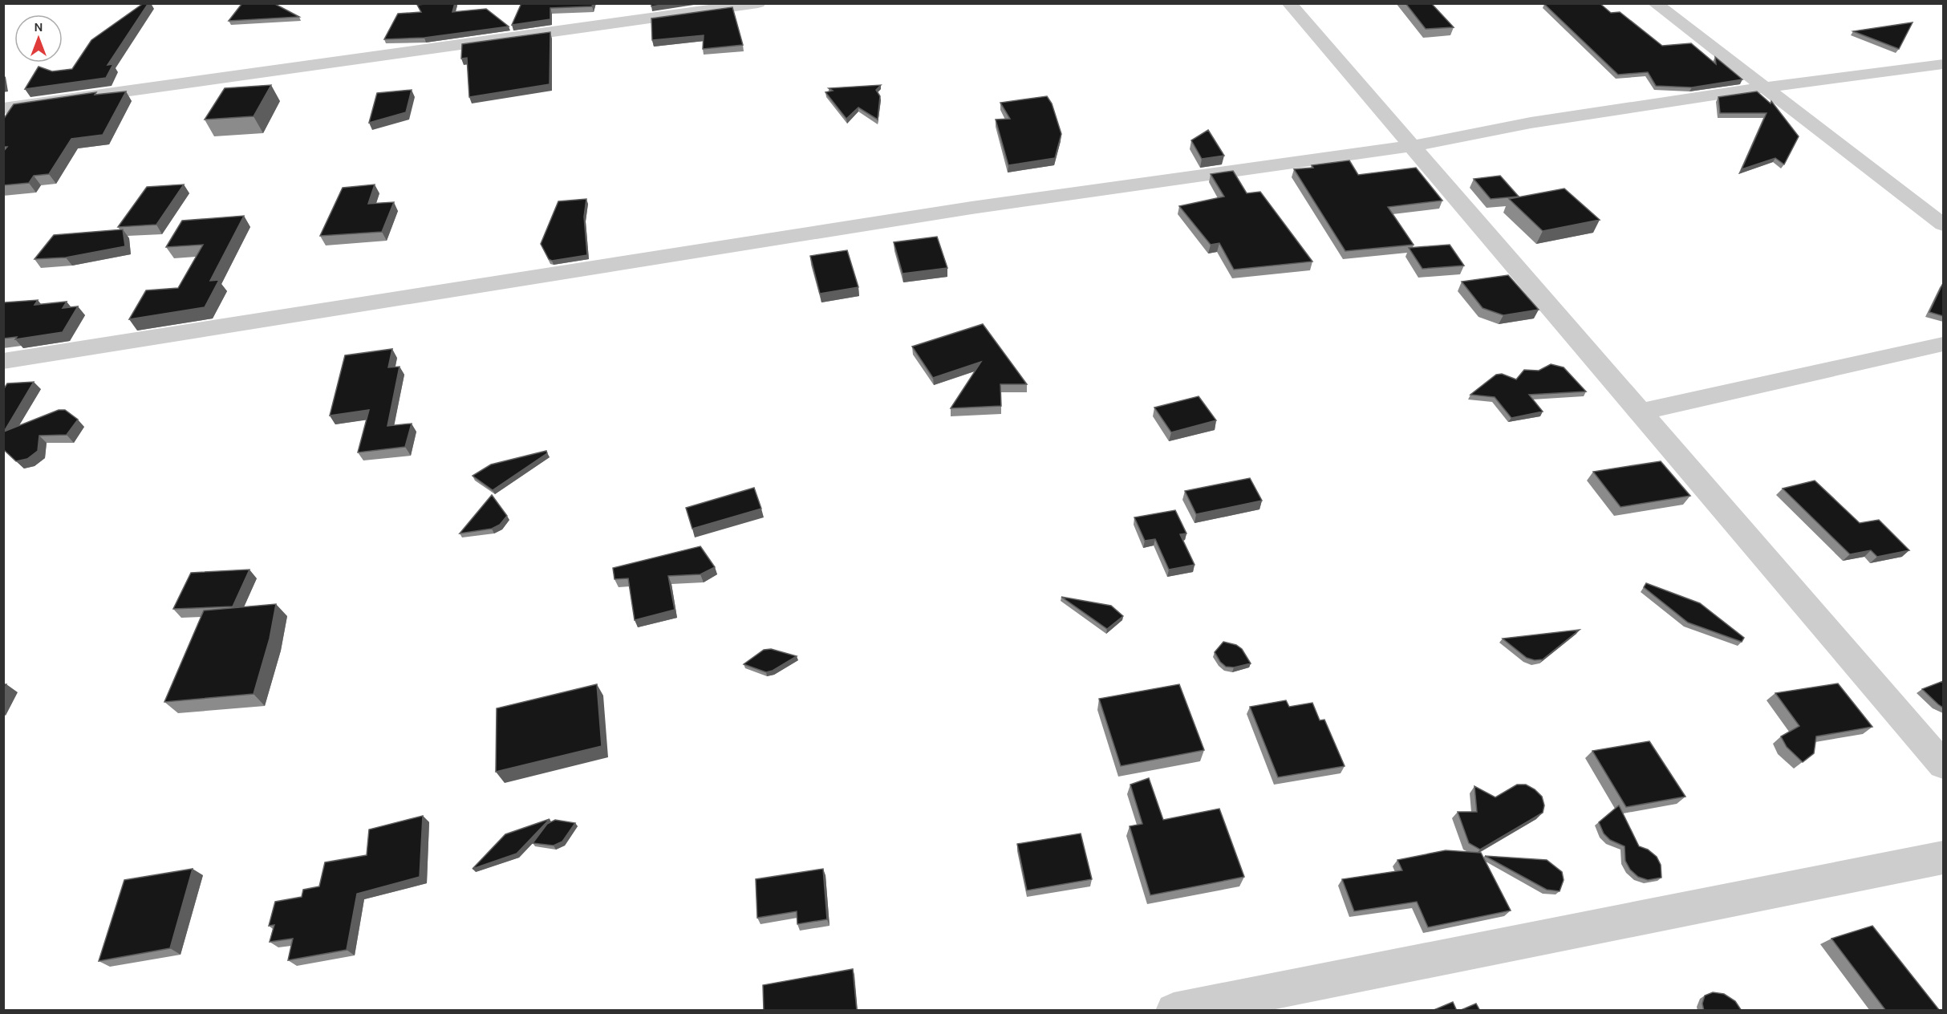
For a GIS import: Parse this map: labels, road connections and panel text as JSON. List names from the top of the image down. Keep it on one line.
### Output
{"north":"top"}
